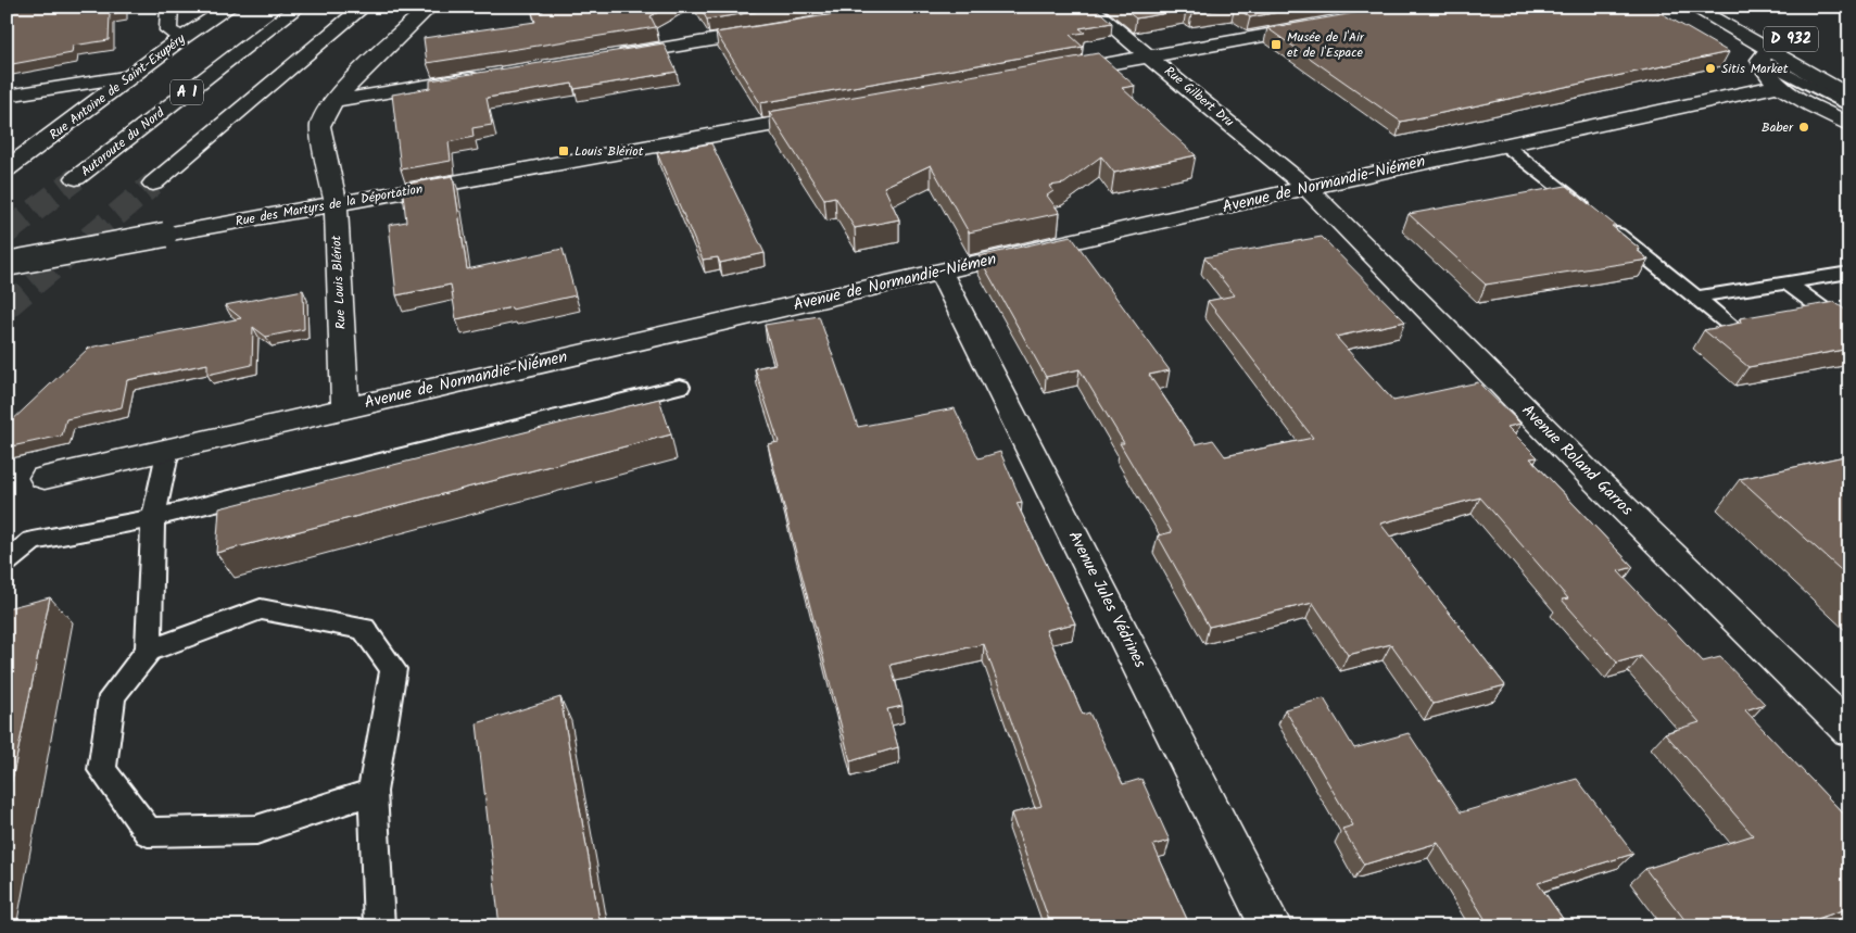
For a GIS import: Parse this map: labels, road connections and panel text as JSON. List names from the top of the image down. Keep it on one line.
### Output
{"streets":{"main road":["D 932","Rue Antoine de Saint-Exupéry","A 1","Rue Gilbert Dru","Autoroute du Nord","Avenue de Normandie-Niémen","Rue des Martyrs de la Déportation","Rue Louis Blériot","Avenue Roland Garros","Avenue Jules Védrines"]},"crossings":[["Rue Gilbert Dru","Avenue de Normandie-Niémen"],["Rue Gilbert Dru","Avenue Roland Garros"],["Avenue de Normandie-Niémen","Rue Louis Blériot"],["Avenue de Normandie-Niémen","Avenue Roland Garros"],["Avenue de Normandie-Niémen","Avenue Jules Védrines"],["Rue des Martyrs de la Déportation","Rue Louis Blériot"]],"places":{"transit":["Musée de l'Air et de l'Espace","Louis Blériot"],"other":["Sitis Market","Baber"]}}
